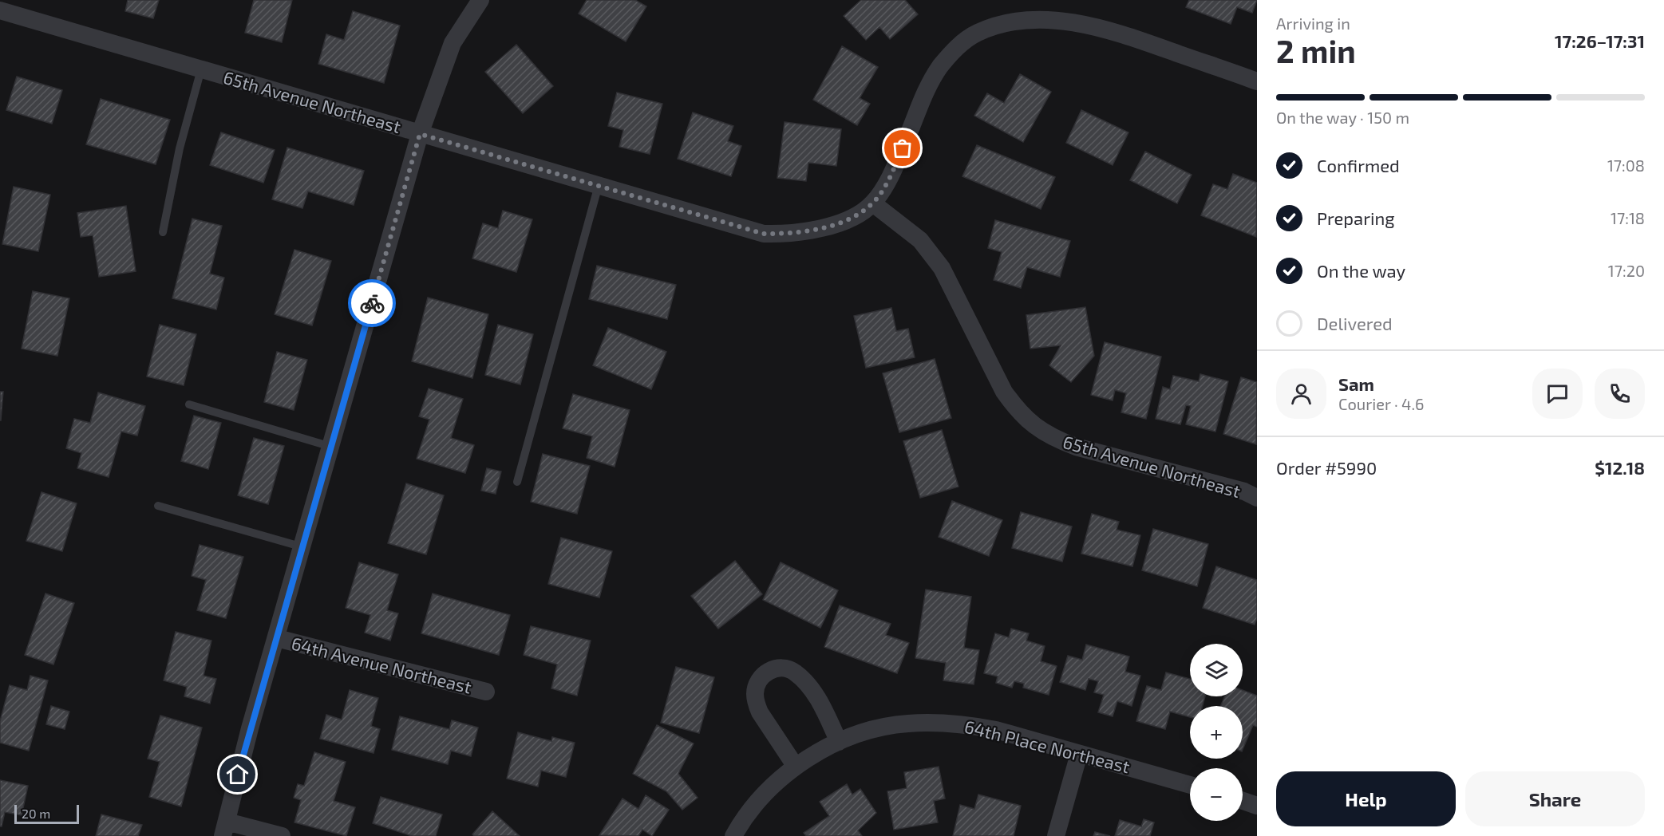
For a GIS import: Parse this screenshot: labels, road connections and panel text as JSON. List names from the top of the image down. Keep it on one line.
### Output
{"streets":{"street":["65th Avenue Northeast","64th Avenue Northeast","64th Place Northeast"]},"scale_bar":"20 m","page":{"heading":["2 min","Arriving in","17:26–17:31"],"panel":["Sam","Courier · 4.6","Order #5990","$12.18"],"bar":"On the way · 150 m","list":[["Confirmed","17:08"],["Preparing","17:18"],["On the way","17:20"],"Delivered"],"map_buttons":["+","−"],"buttons":["Help","Share"],"scale":"20 m"}}
